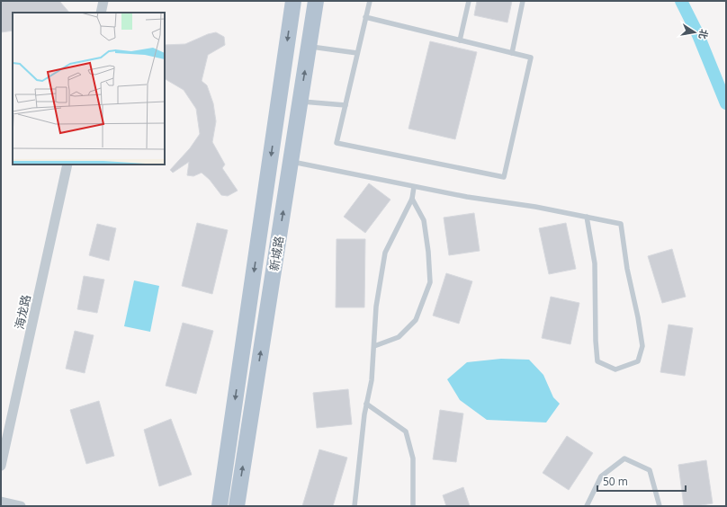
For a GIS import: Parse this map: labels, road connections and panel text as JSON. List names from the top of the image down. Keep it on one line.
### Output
{"streets":{"main road":["新城路"],"street":["海龙路"]},"scale_bar":"50 m","north":"right"}
